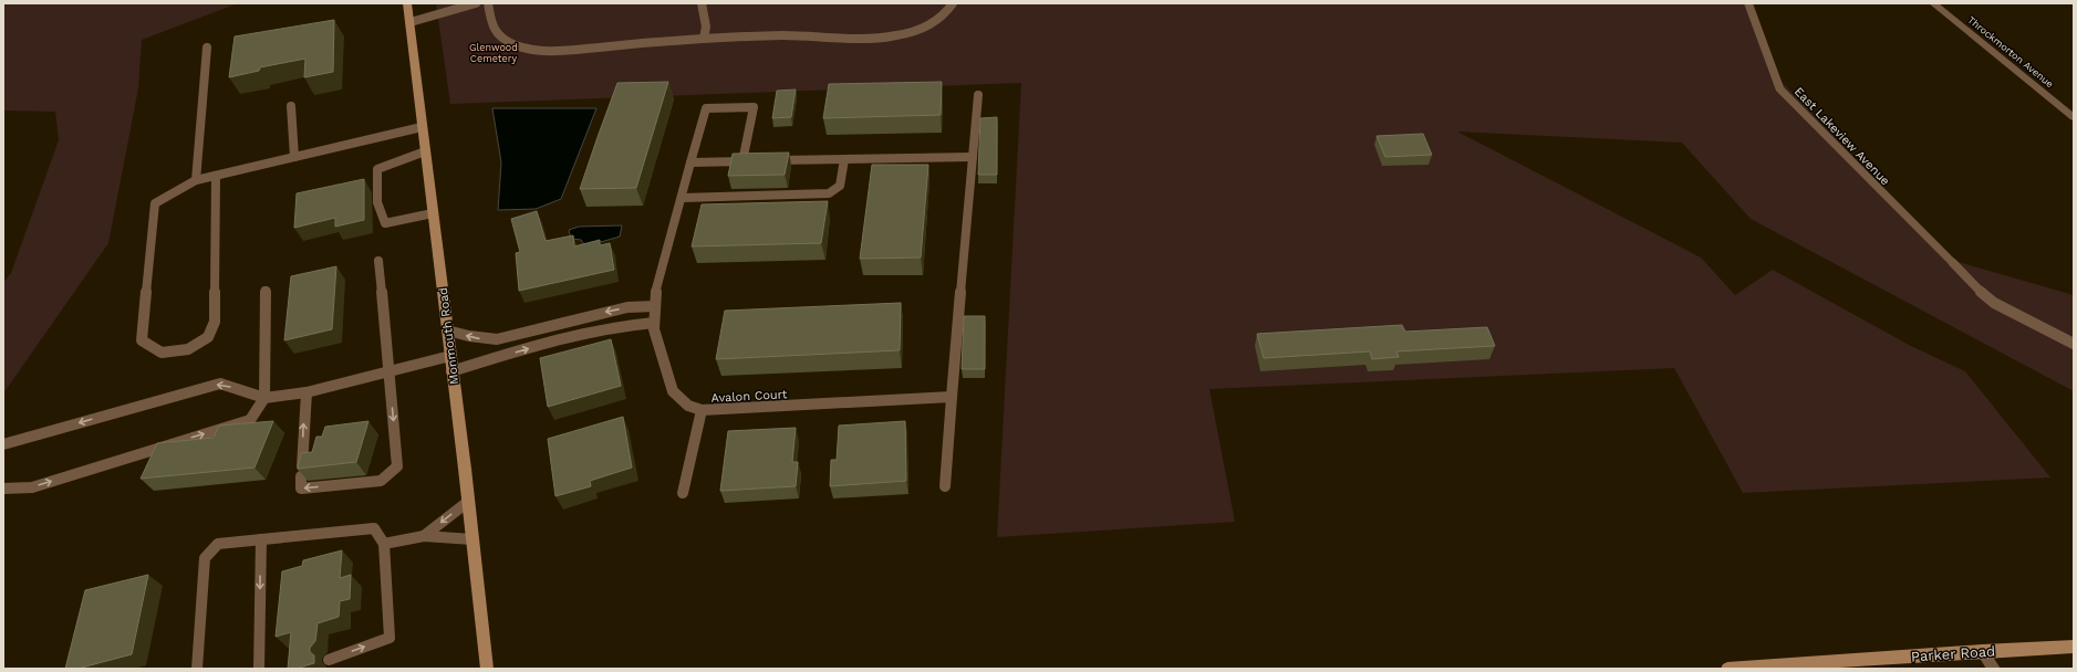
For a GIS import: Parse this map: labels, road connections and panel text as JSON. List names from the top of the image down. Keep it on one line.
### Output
{"streets":{"main road":["Monmouth Road","Parker Road"],"street":["Throckmorton Avenue","East Lakeview Avenue"],"lane":["Avalon Court"]},"parks":["Glenwood Cemetery"]}
